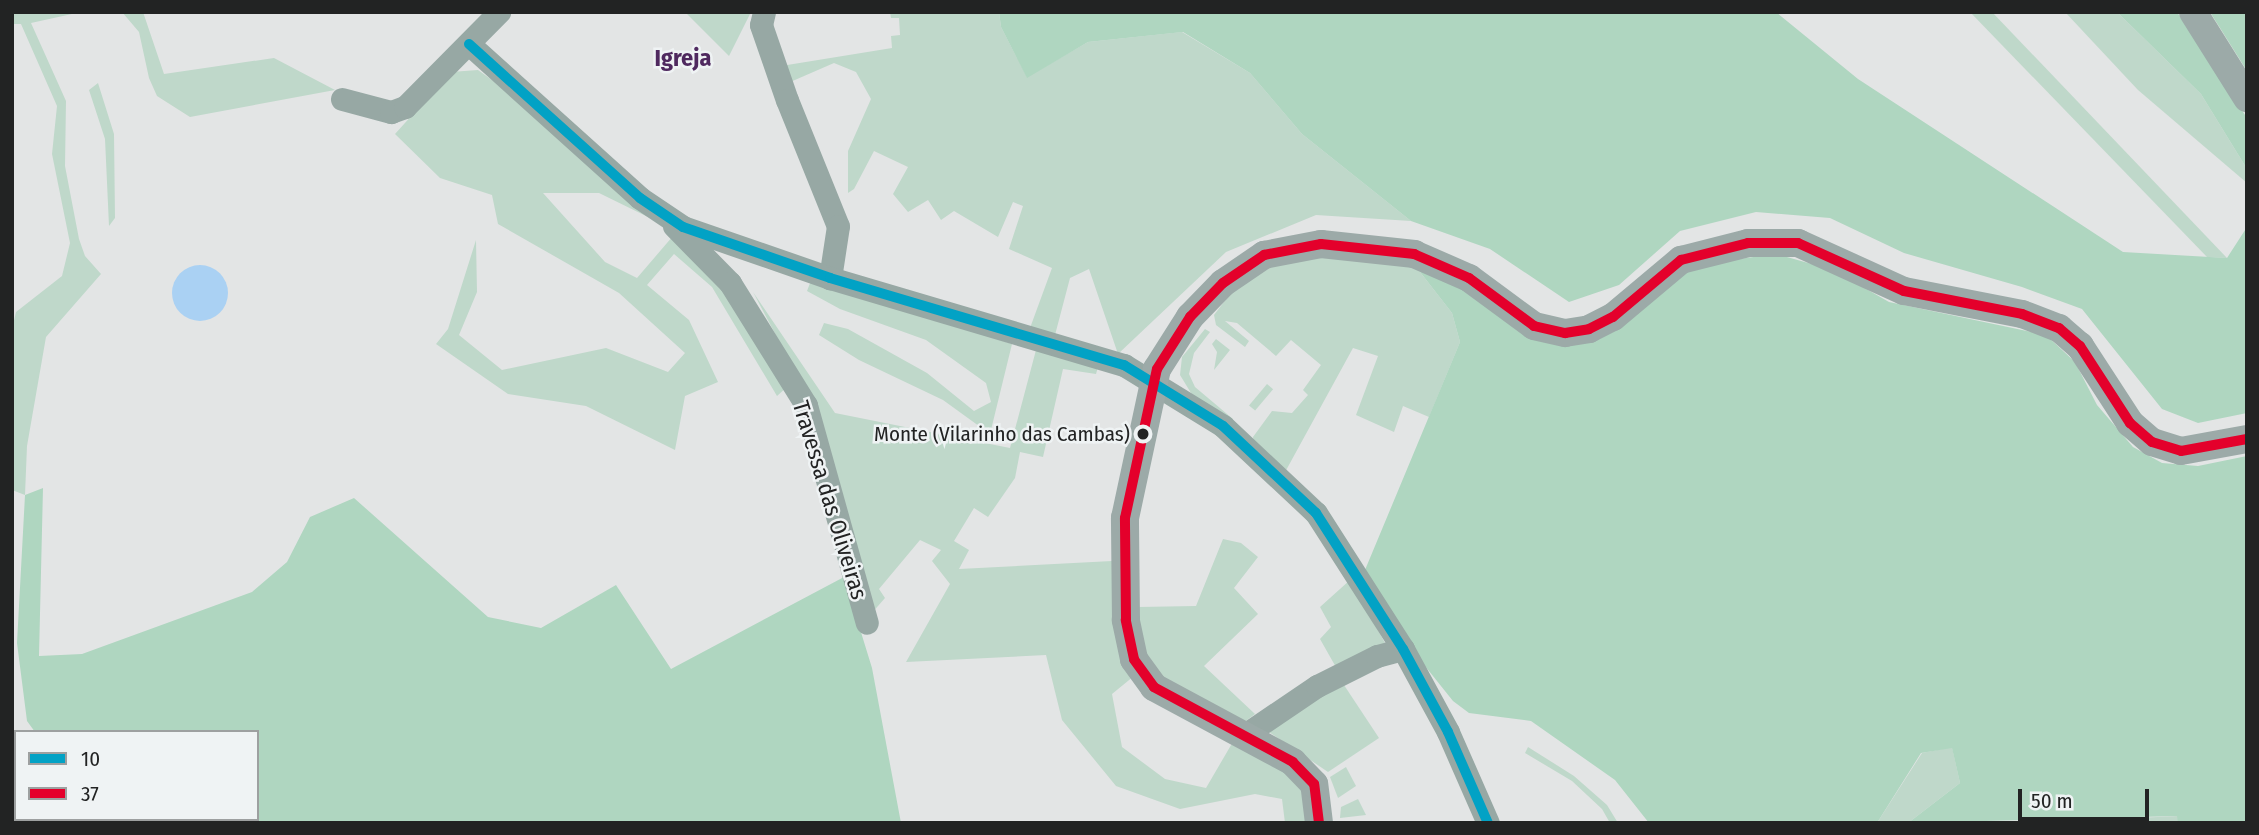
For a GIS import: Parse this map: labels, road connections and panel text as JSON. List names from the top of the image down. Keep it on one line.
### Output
{"streets":{"street":["Travessa das Oliveiras"]},"districts":["Igreja"],"places":["Monte (Vilarinho das Cambas)"],"lines":["transit line 10","transit line 37"],"legend":["10","37"],"scale_bar":"50 m"}
